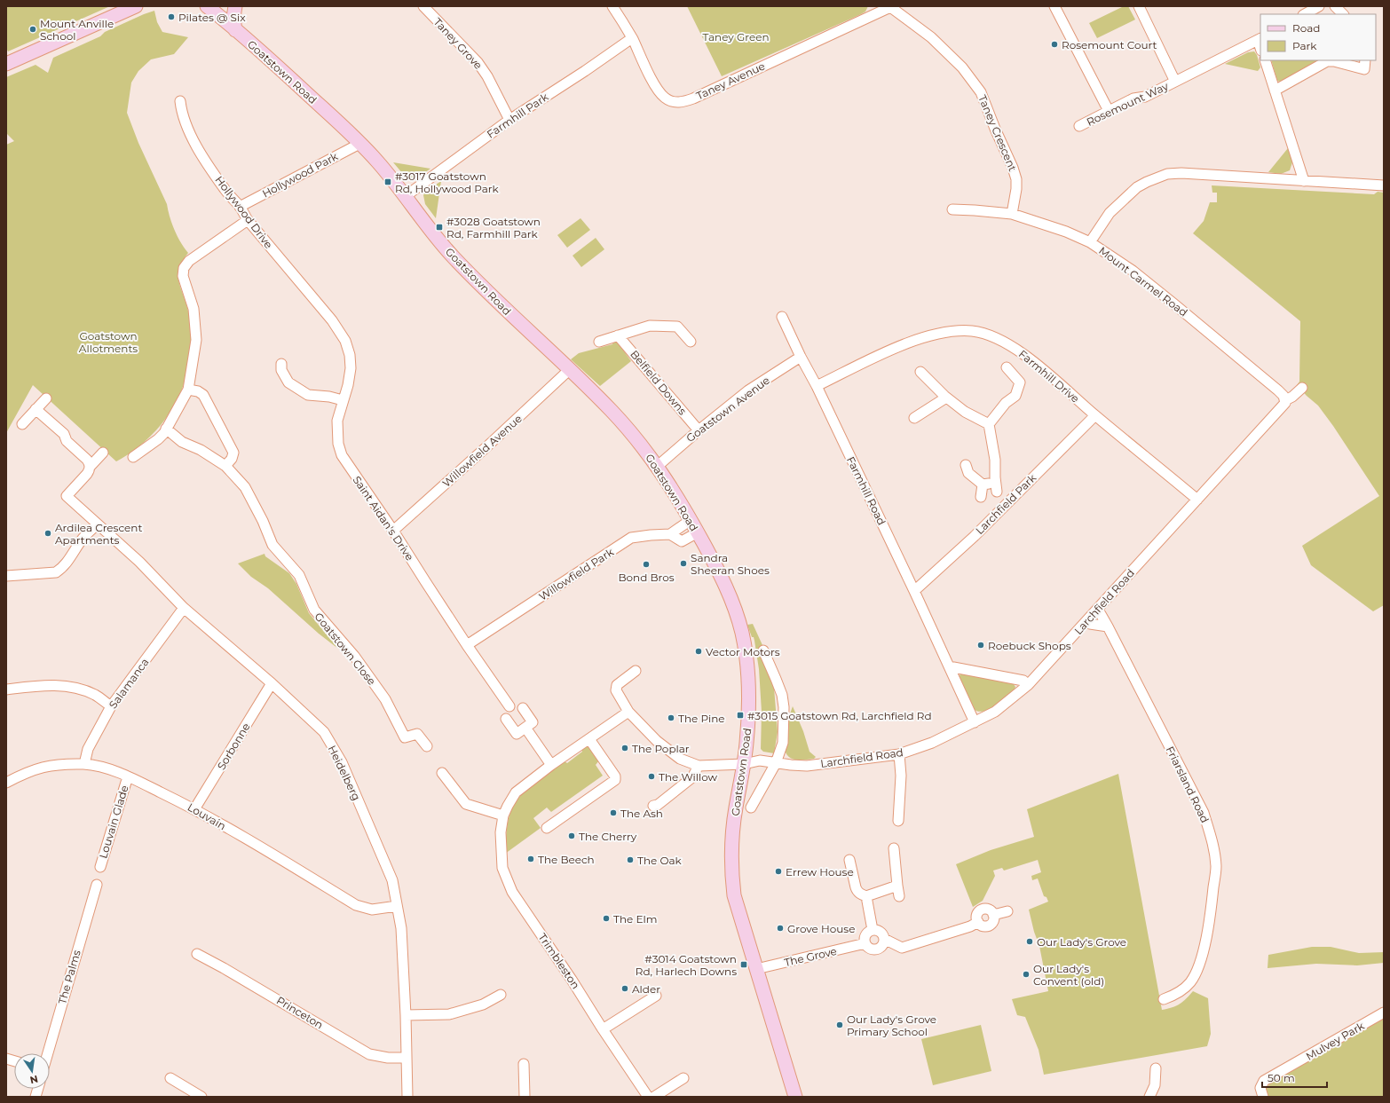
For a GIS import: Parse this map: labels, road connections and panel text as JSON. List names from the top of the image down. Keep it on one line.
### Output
{"streets":{"main road":["Goatstown Road"],"street":["Taney Grove","Taney Avenue","Rosemount Way","Farmhill Park","Taney Crescent","Hollywood Park","Hollywood Drive","Mount Carmel Road","Farmhill Drive","Belfield Downs","Goatstown Avenue","Willowfield Avenue","Farmhill Road","Larchfield Park","Saint Aidan's Drive","Willowfield Park","Larchfield Road","Goatstown Close","Salamanca","Sorbonne","Heidelberg","Friarsland Road","Louvain","Louvain Glade","The Grove","Trimbleston","The Palms","Princeton","Mulvey Park"]},"crossings":[["Taney Grove","Farmhill Park"],["Goatstown Road","Farmhill Park"],["Goatstown Road","Hollywood Park"],["Goatstown Road","Goatstown Avenue"],["Goatstown Road","Willowfield Avenue"],["Goatstown Road","Willowfield Park"],["Goatstown Road","Larchfield Road"],["Goatstown Road","The Grove"],["Taney Avenue","Farmhill Park"],["Taney Avenue","Taney Crescent"],["Taney Crescent","Mount Carmel Road"],["Hollywood Park","Hollywood Drive"],["Hollywood Drive","Saint Aidan's Drive"],["Mount Carmel Road","Larchfield Road"],["Farmhill Drive","Farmhill Road"],["Farmhill Drive","Larchfield Park"],["Farmhill Drive","Larchfield Road"],["Belfield Downs","Goatstown Avenue"],["Goatstown Avenue","Farmhill Road"],["Willowfield Avenue","Saint Aidan's Drive"],["Farmhill Road","Larchfield Park"],["Farmhill Road","Larchfield Road"],["Saint Aidan's Drive","Willowfield Park"],["Larchfield Road","Friarsland Road"],["Salamanca","Heidelberg"],["Salamanca","Louvain"],["Sorbonne","Heidelberg"],["Sorbonne","Louvain"],["Heidelberg","Louvain"],["Heidelberg","Princeton"],["Louvain","Louvain Glade"]],"parks":["Taney Green","Goatstown Allotments"],"places":{"other":["Pilates @ Six","Mount Anville School","Rosemount Court","Ardilea Crescent Apartments","Sandra Sheeran Shoes","Bond Bros","Roebuck Shops","Vector Motors","The Pine","The Poplar","The Willow","The Ash","The Cherry","The Beech","The Oak","Errew House","The Elm","Grove House","Our Lady's Grove","Our Lady's Convent (old)","Alder","Our Lady's Grove Primary School"],"transit":["#3017 Goatstown Rd, Hollywood Park","#3028 Goatstown Rd, Farmhill Park","#3015 Goatstown Rd, Larchfield Rd","#3014 Goatstown Rd, Harlech Downs"]},"legend":["Road","Park"],"scale_bar":"50 m","north":"bottom"}
